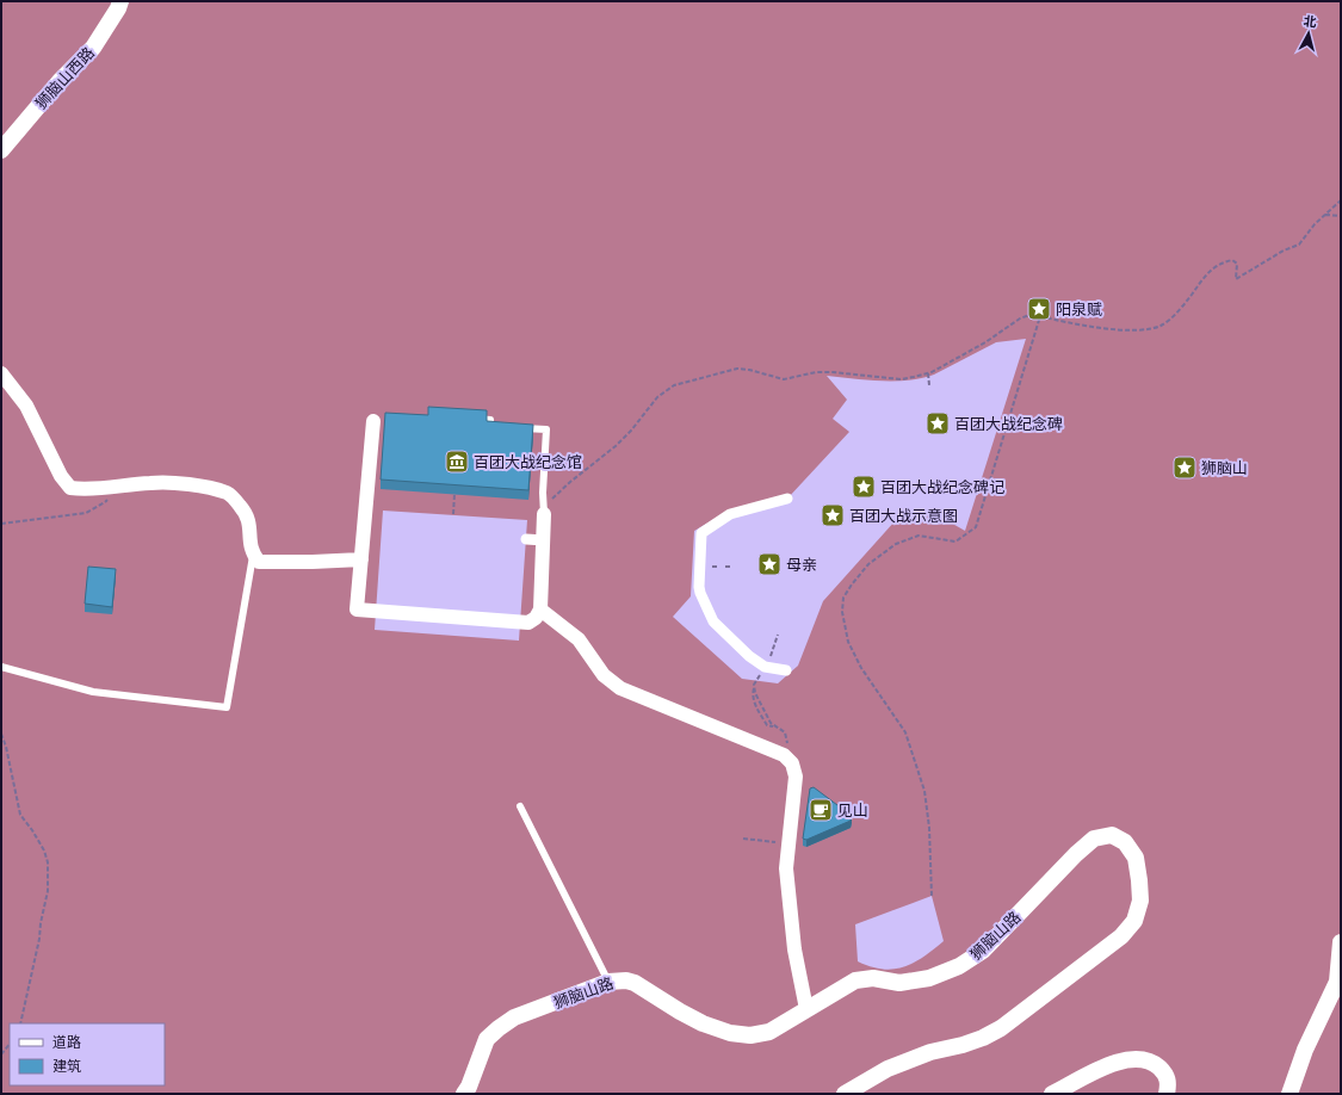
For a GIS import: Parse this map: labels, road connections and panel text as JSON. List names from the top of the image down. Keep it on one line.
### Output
{"streets":{"street":["狮脑山西路","狮脑山路"]},"places":{"place":["阳泉赋","百团大战纪念碑","狮脑山","百团大战纪念碑记","百团大战示意图","母亲"],"museum":["百团大战纪念馆"],"cafe":["见山"]},"legend":["道路","建筑"],"north":"top"}
